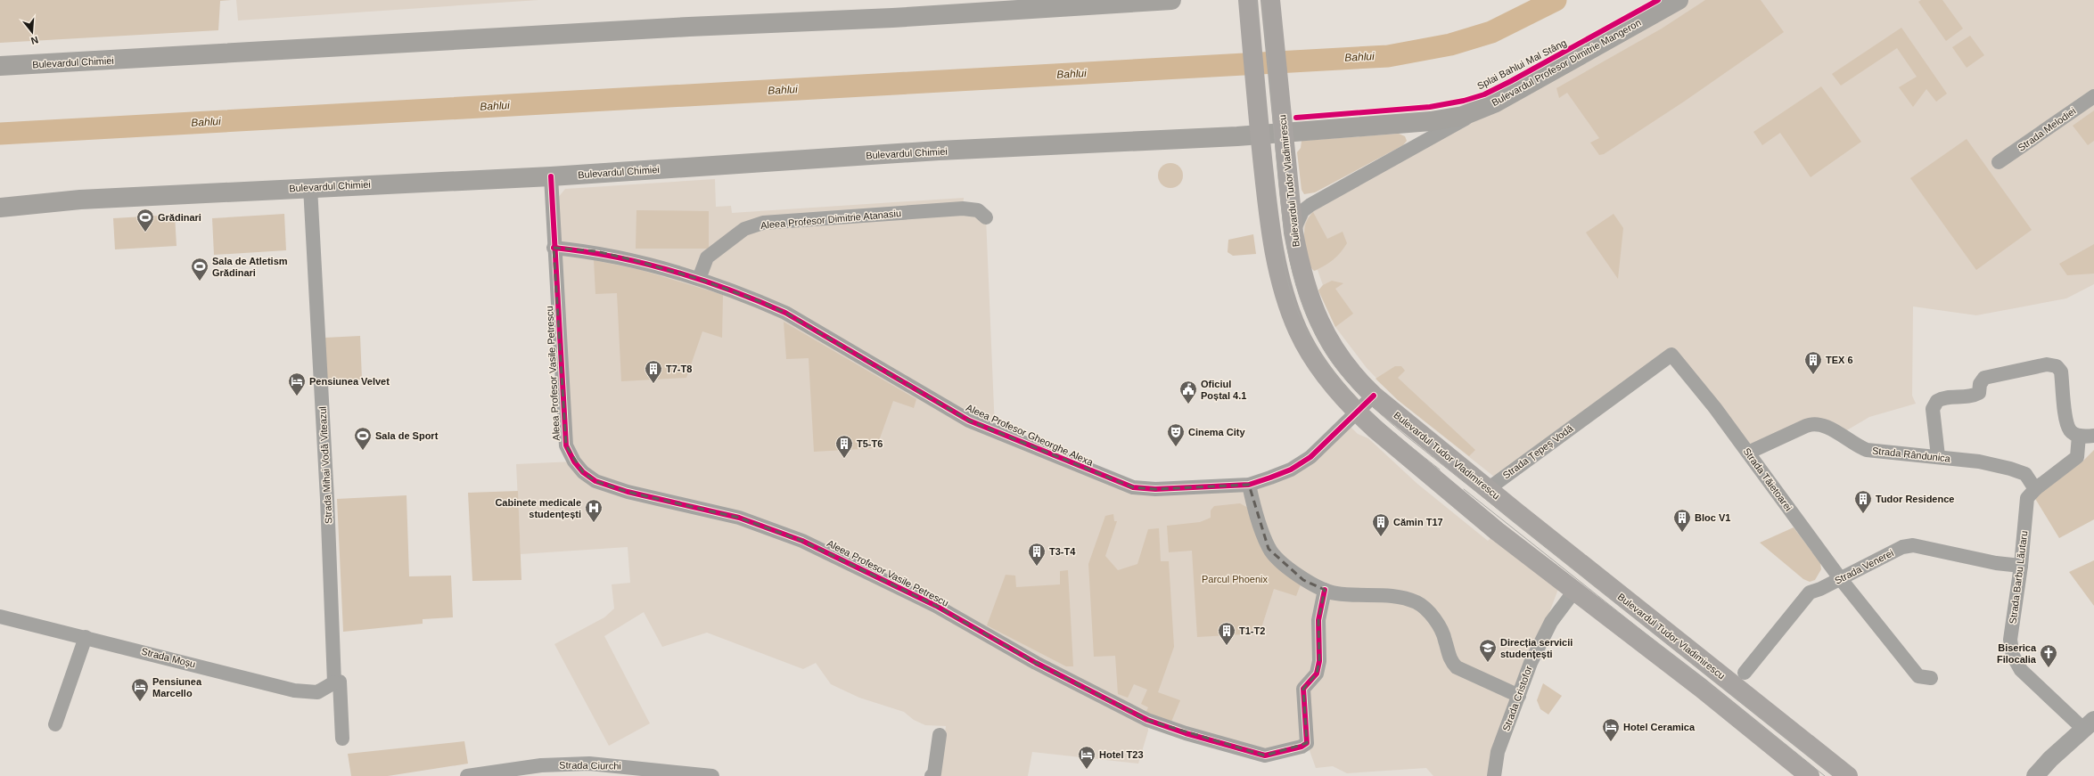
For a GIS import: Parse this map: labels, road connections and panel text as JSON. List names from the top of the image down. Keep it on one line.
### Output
{"streets":{"main road":["Bulevardul Chimiei","Bulevardul Profesor Dimitrie Mangeron","Bulevardul Tudor Vladimirescu"],"street":["Strada Melodiei","Aleea Profesor Dimitrie Atanasiu","Aleea Profesor Vasile Petrescu","Aleea Profesor Gheorghe Alexa","Strada Țepeș Vodă","Strada Rândunica","Strada Mihai Vodă Viteazul","Strada Tăietoarei","Strada Venerei","Strada Barbu Lăutaru","Strada Moșu","Strada Cristofor","Strada Ciurchi"],"cycle path":["Splai Bahlui Mal Stâng"]},"crossings":[["Bulevardul Chimiei","Bulevardul Profesor Dimitrie Mangeron"],["Bulevardul Chimiei","Aleea Profesor Vasile Petrescu"],["Bulevardul Chimiei","Strada Mihai Vodă Viteazul"],["Bulevardul Profesor Dimitrie Mangeron","Bulevardul Tudor Vladimirescu"],["Bulevardul Tudor Vladimirescu","Aleea Profesor Gheorghe Alexa"],["Bulevardul Tudor Vladimirescu","Strada Țepeș Vodă"],["Aleea Profesor Dimitrie Atanasiu","Aleea Profesor Gheorghe Alexa"],["Aleea Profesor Vasile Petrescu","Aleea Profesor Gheorghe Alexa"],["Strada Țepeș Vodă","Strada Tăietoarei"],["Strada Rândunica","Strada Tăietoarei"],["Strada Rândunica","Strada Barbu Lăutaru"],["Strada Mihai Vodă Viteazul","Strada Moșu"],["Strada Tăietoarei","Strada Venerei"],["Strada Venerei","Strada Barbu Lăutaru"]],"water":["Bahlui"],"parks":["Parcul Phoenix"],"places":{"sports":["Grădinari","Sala de Atletism Grădinari","Sala de Sport"],"building":["TEX 6","T7-T8","T5-T6","Tudor Residence","Bloc V1","Cămin T17","T3-T4","T1-T2"],"hotel":["Pensiunea Velvet","Pensiunea Marcello","Hotel Ceramica","Hotel T23"],"public building":["Oficiul Poștal 4.1"],"theatre":["Cinema City"],"hospital":["Cabinete medicale studențești"],"school or university":["Direcția servicii studențești"],"church":["Biserica Filocalia"]},"north":"bottom"}
